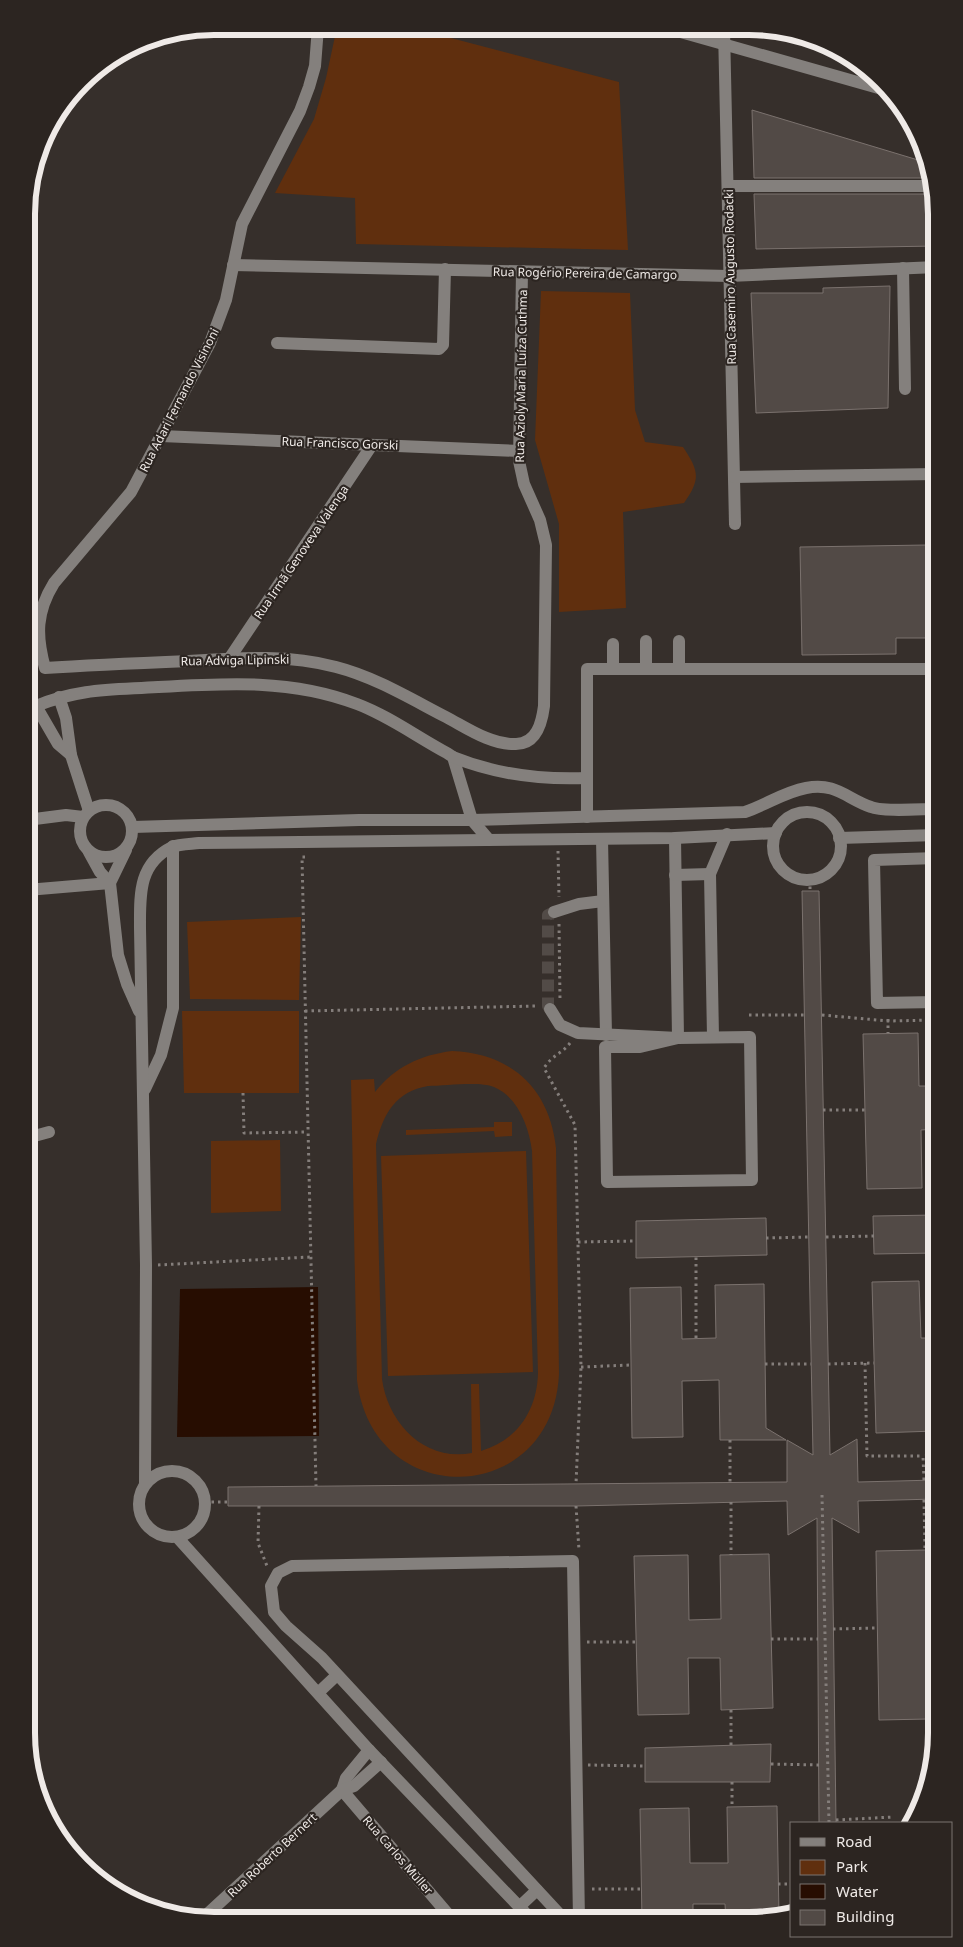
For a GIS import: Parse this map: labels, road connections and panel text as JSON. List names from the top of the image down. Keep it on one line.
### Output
{"streets":{"street":["Rua Rogério Pereira de Camargo","Rua Casemiro Augusto Rodacki","Rua Azioly Maria Luíza Cuthma","Rua Adari Fernando Visinoni","Rua Francisco Gorski","Rua Irmã Genoveva Valenga","Rua Adviga Lipinski","Rua Roberto Bernert","Rua Carlos Müller"]},"crossings":[["Rua Rogério Pereira de Camargo","Rua Casemiro Augusto Rodacki"],["Rua Rogério Pereira de Camargo","Rua Azioly Maria Luíza Cuthma"],["Rua Rogério Pereira de Camargo","Rua Adari Fernando Visinoni"],["Rua Azioly Maria Luíza Cuthma","Rua Francisco Gorski"],["Rua Azioly Maria Luíza Cuthma","Rua Adviga Lipinski"],["Rua Adari Fernando Visinoni","Rua Francisco Gorski"],["Rua Adari Fernando Visinoni","Rua Adviga Lipinski"],["Rua Francisco Gorski","Rua Irmã Genoveva Valenga"],["Rua Irmã Genoveva Valenga","Rua Adviga Lipinski"],["Rua Roberto Bernert","Rua Carlos Müller"]],"legend":["Road","Park","Water","Building"]}
